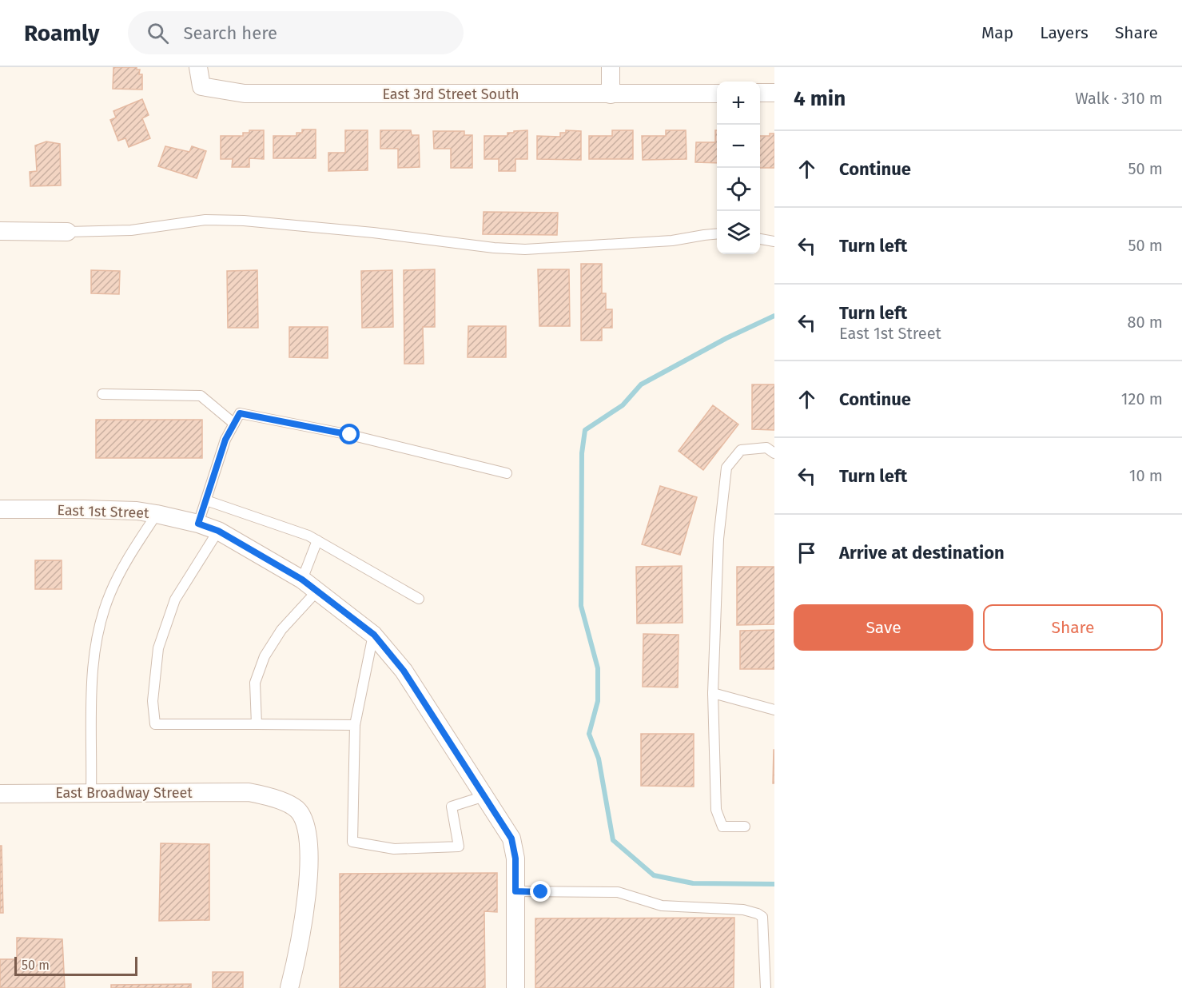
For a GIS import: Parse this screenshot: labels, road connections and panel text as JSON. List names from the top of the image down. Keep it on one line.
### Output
{"streets":{"street":["East 3rd Street South","East 1st Street","East Broadway Street"]},"scale_bar":"50 m","page":{"header":"Roamly","search":"Search here","nav":["Map","Layers","Share"],"heading":["4 min","Walk · 310 m"],"map_buttons":["+","−"],"list":[["Continue","50 m"],["Turn left","50 m"],["Turn left","East 1st Street","80 m"],["Continue","120 m"],["Turn left","10 m"],"Arrive at destination"],"buttons":["Save","Share"],"scale":"50 m"}}
